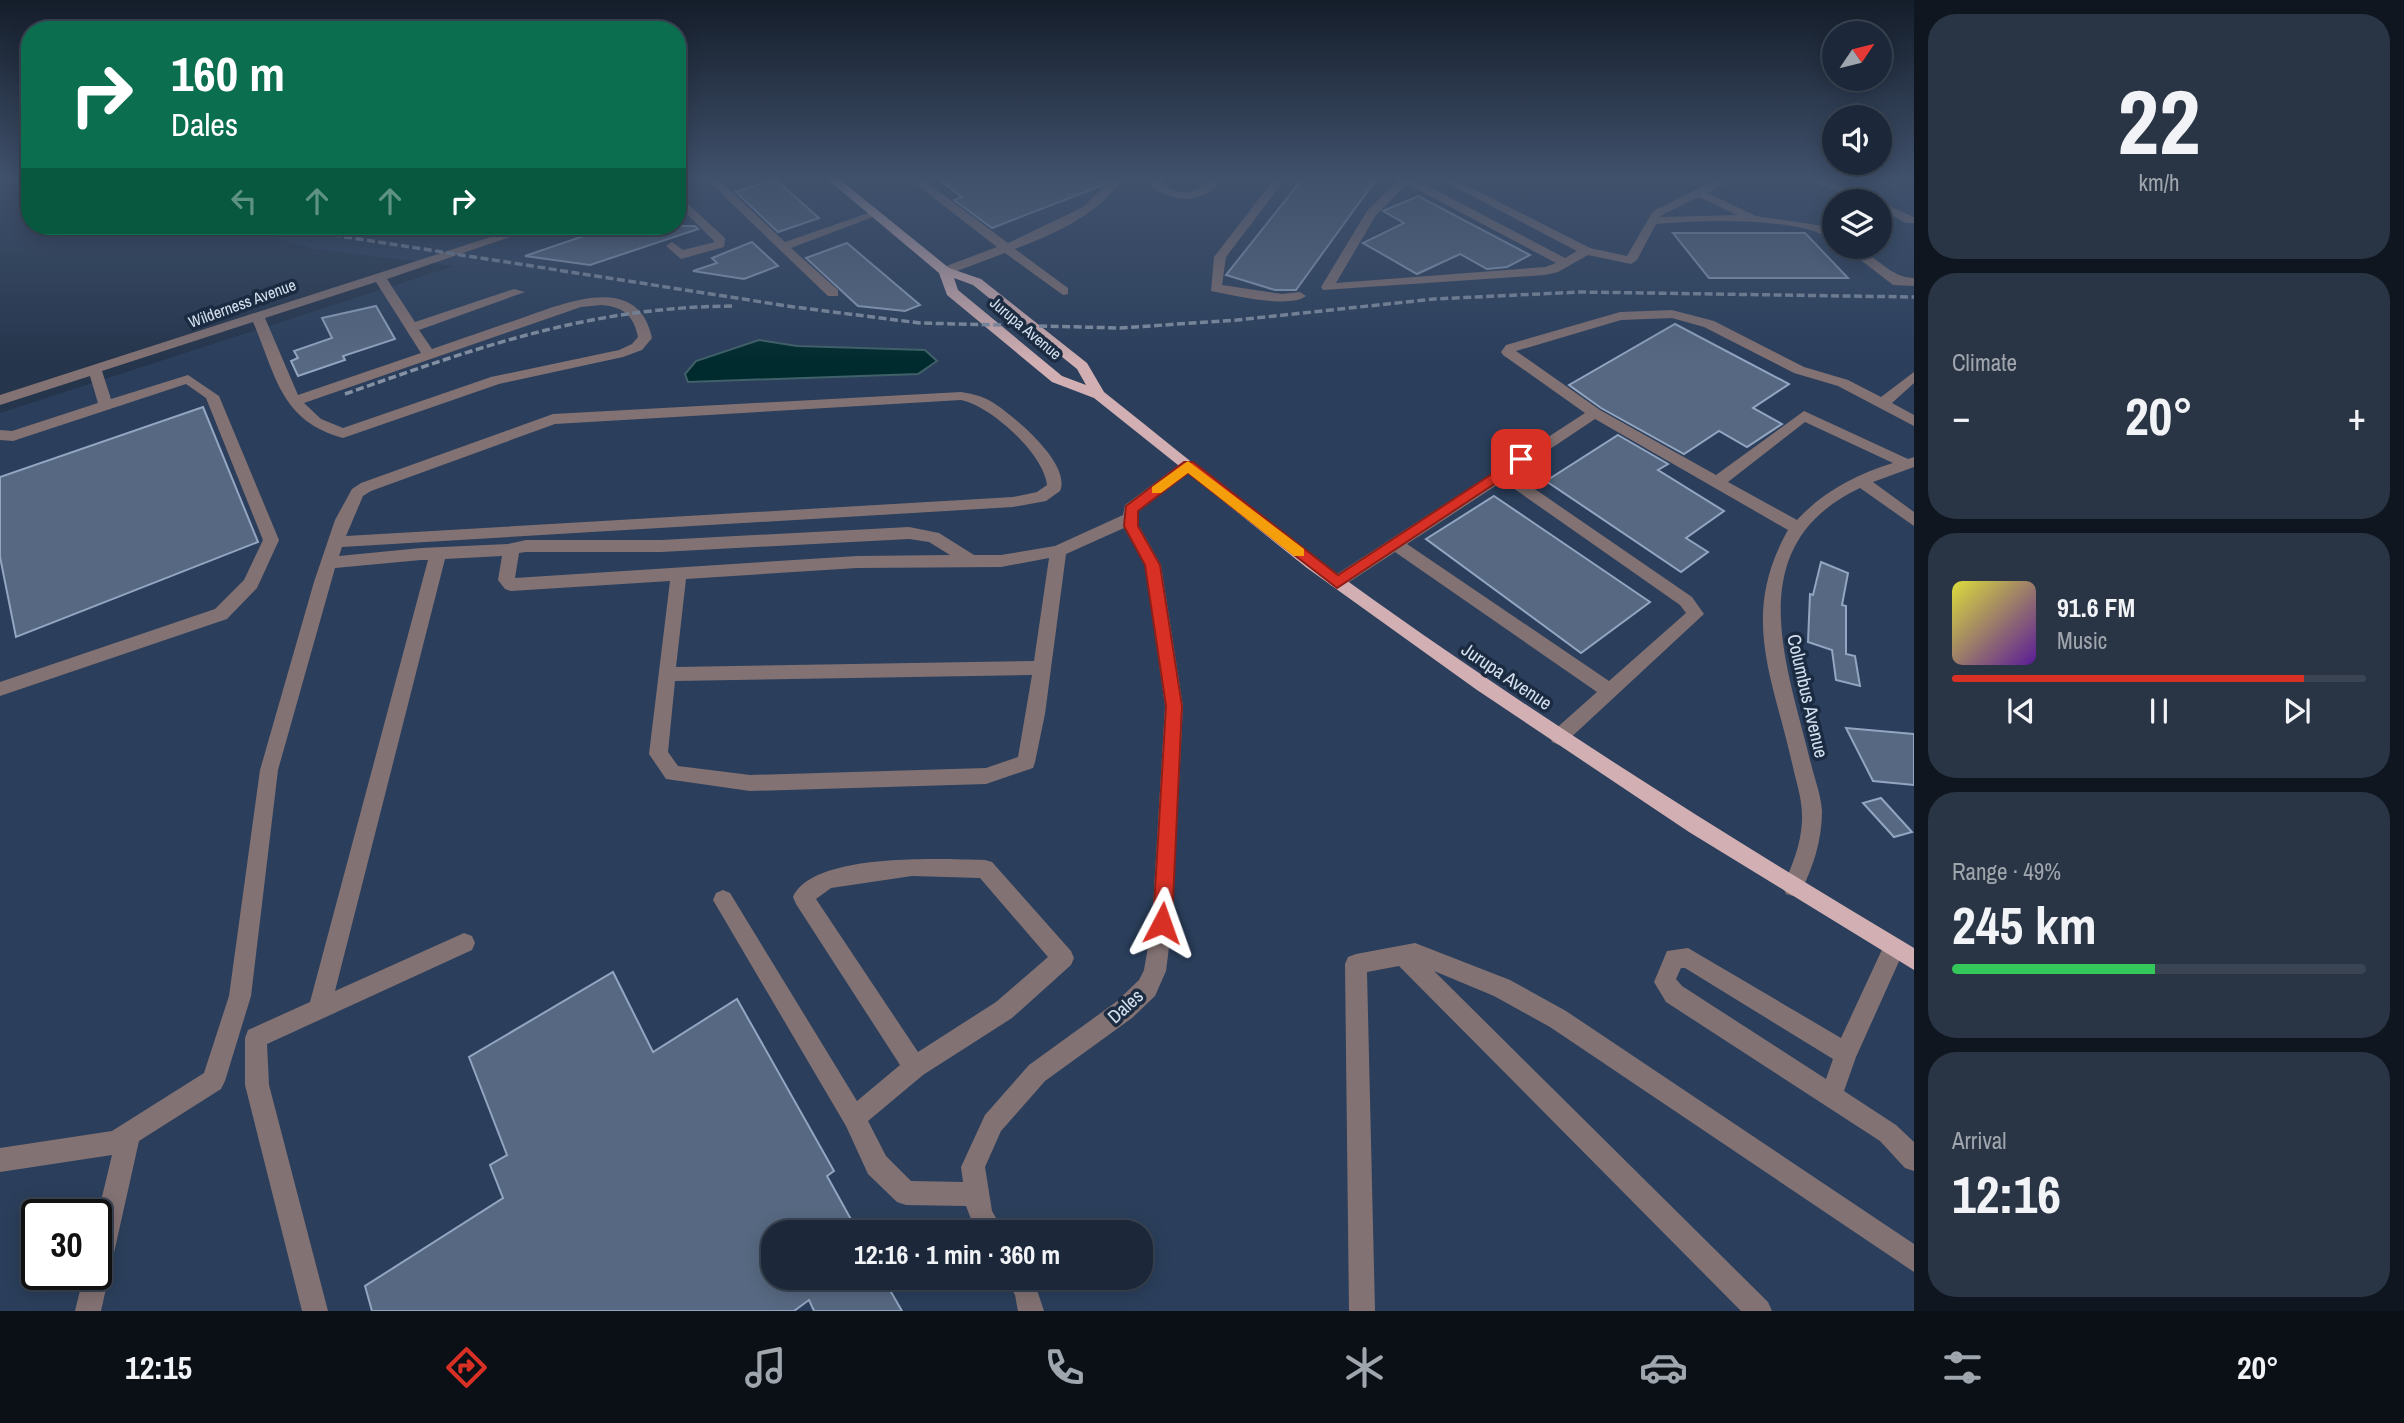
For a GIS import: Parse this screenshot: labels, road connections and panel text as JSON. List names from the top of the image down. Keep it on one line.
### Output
{"streets":{"main road":["Jurupa Avenue"],"street":["Wilderness Avenue","Columbus Avenue","Dales"]},"crossings":[["Jurupa Avenue","Columbus Avenue"]],"north":"top right","page":{"tile":[["22","km/h"],"Climate",["Range · 49%","245 km"],["Arrival","12:16"]],"turn":["160 m","Dales"],"heat":["−","20°","+"],"song":["91.6 FM","Music"],"limit":"30","trip":"12:16 · 1 min · 360 m","tabs":["12:15","20°"]}}
